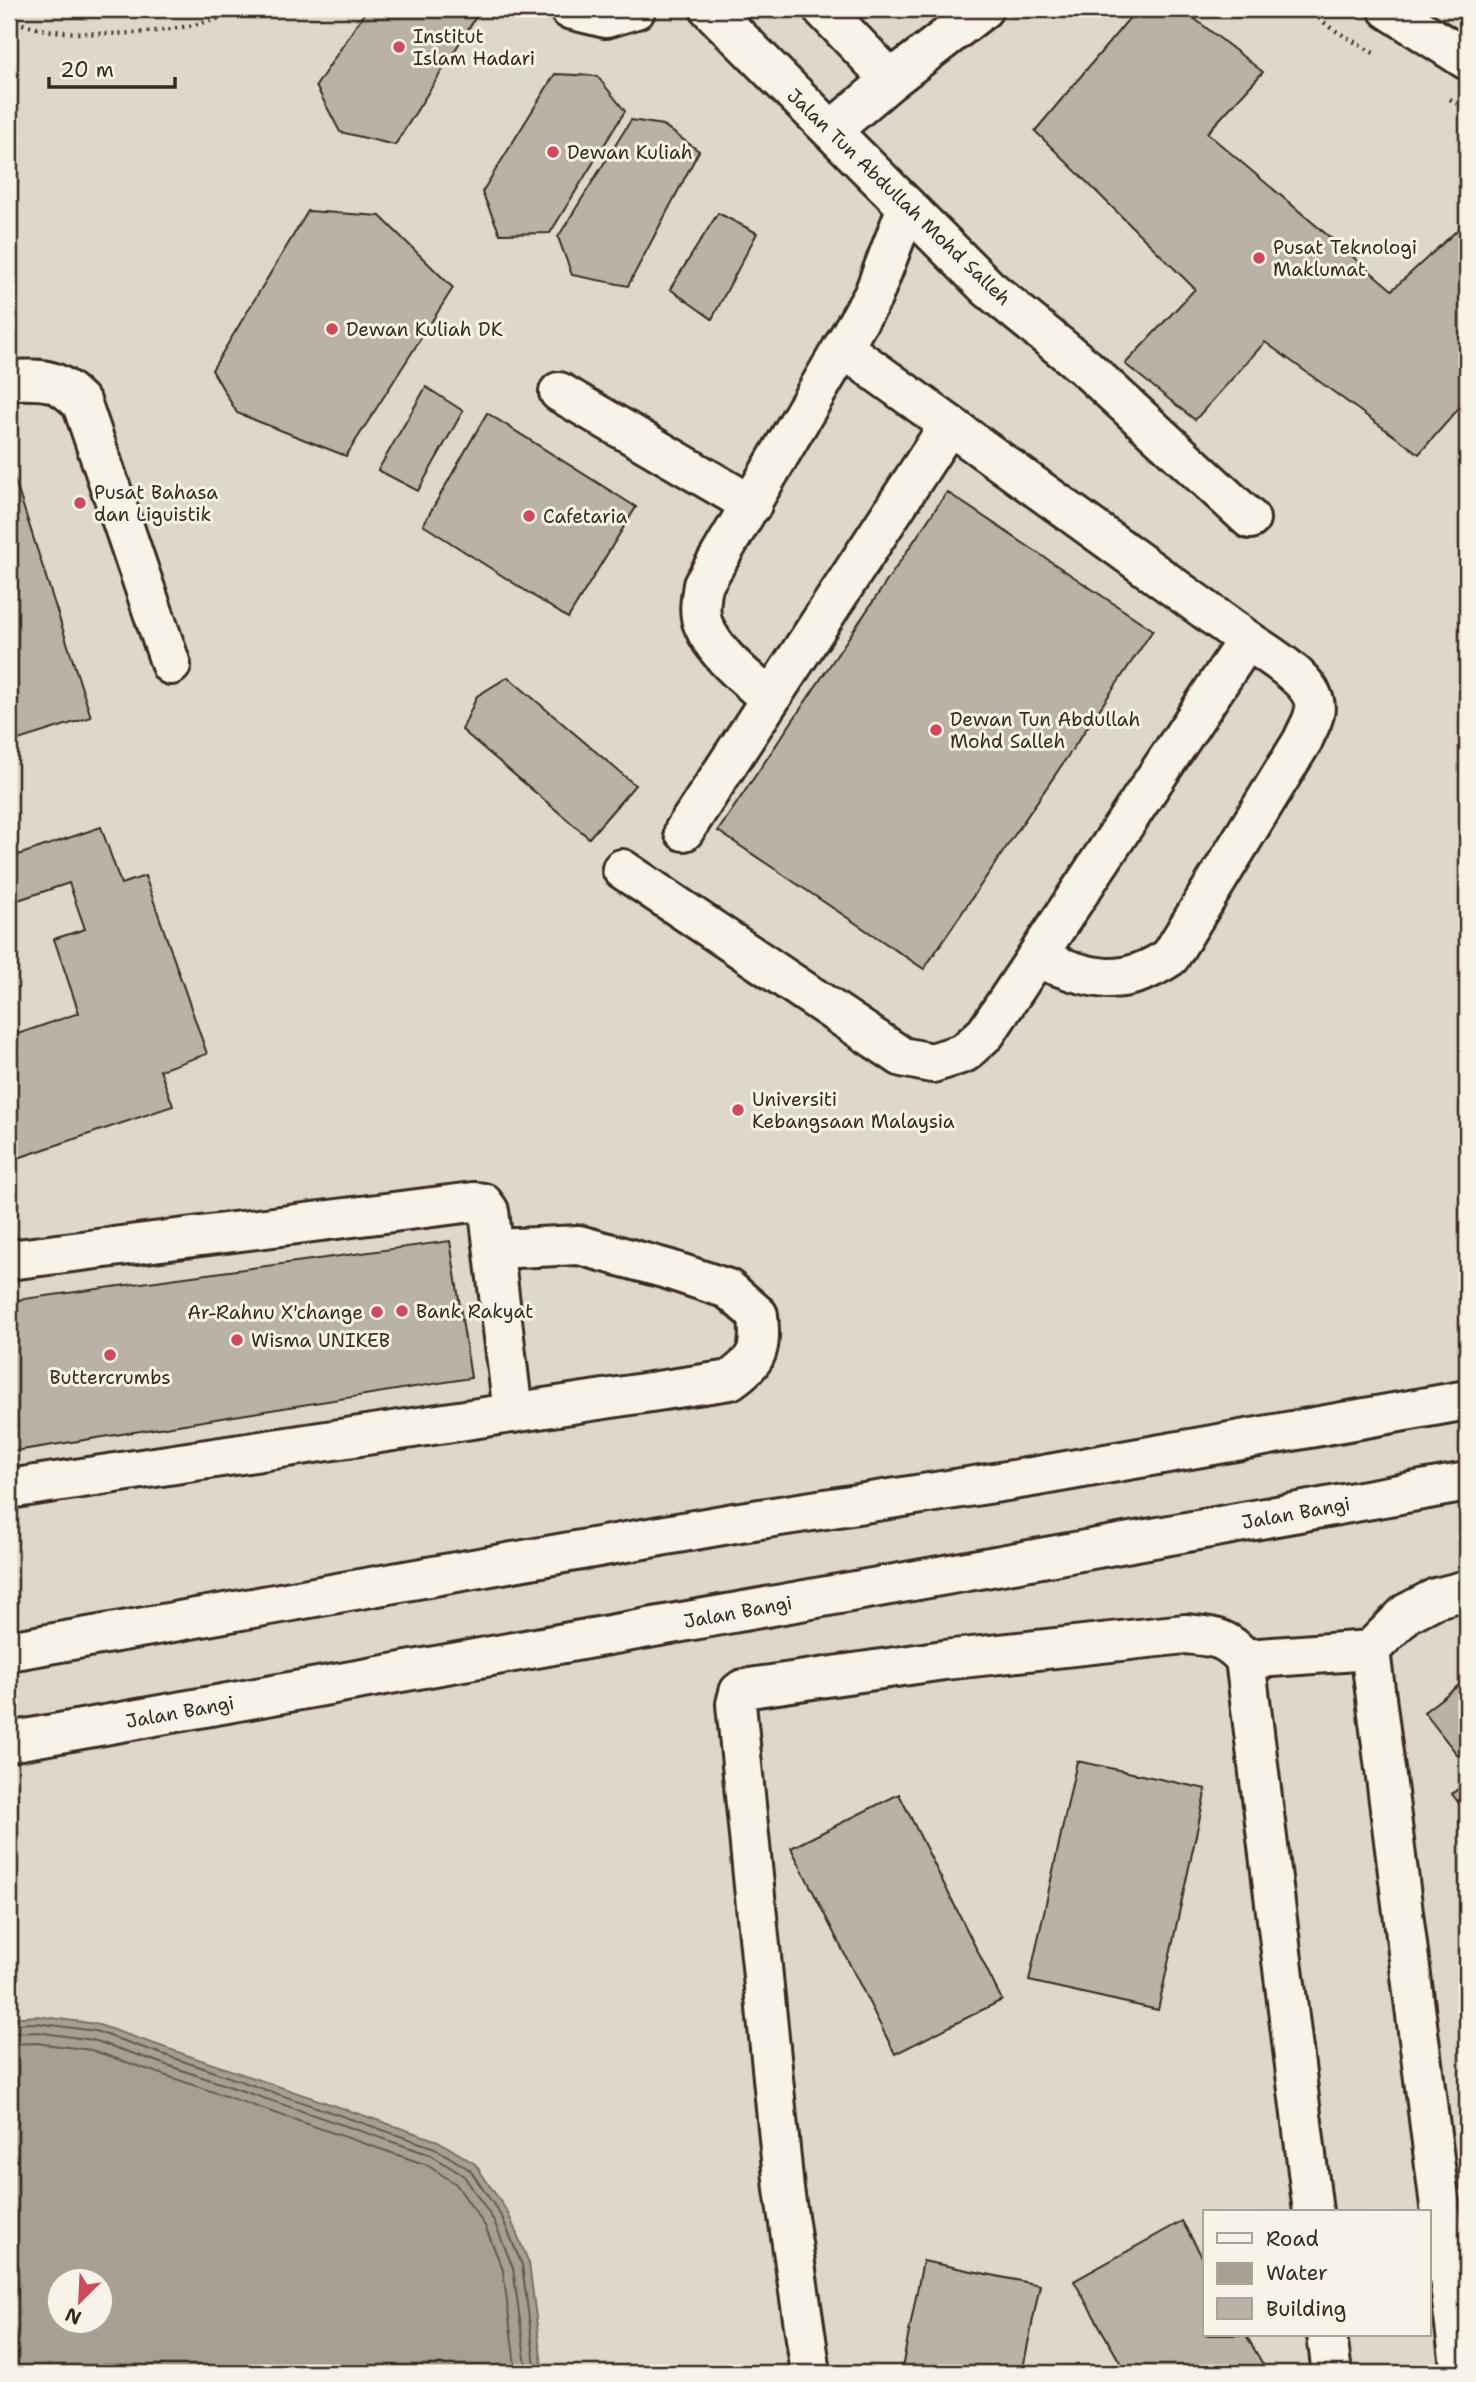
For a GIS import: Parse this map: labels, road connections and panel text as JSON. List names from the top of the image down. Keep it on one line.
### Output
{"streets":{"main road":["Jalan Tun Abdullah Mohd Salleh","Jalan Bangi"]},"places":["Institut Islam Hadari","Dewan Kuliah","Pusat Teknologi Maklumat","Dewan Kuliah DK","Pusat Bahasa dan Liguistik","Cafetaria","Dewan Tun Abdullah Mohd Salleh","Universiti Kebangsaan Malaysia","Bank Rakyat","Ar-Rahnu X'change","Wisma UNIKEB","Buttercrumbs"],"legend":["Road","Water","Building"],"scale_bar":"20 m","north":"bottom left"}
